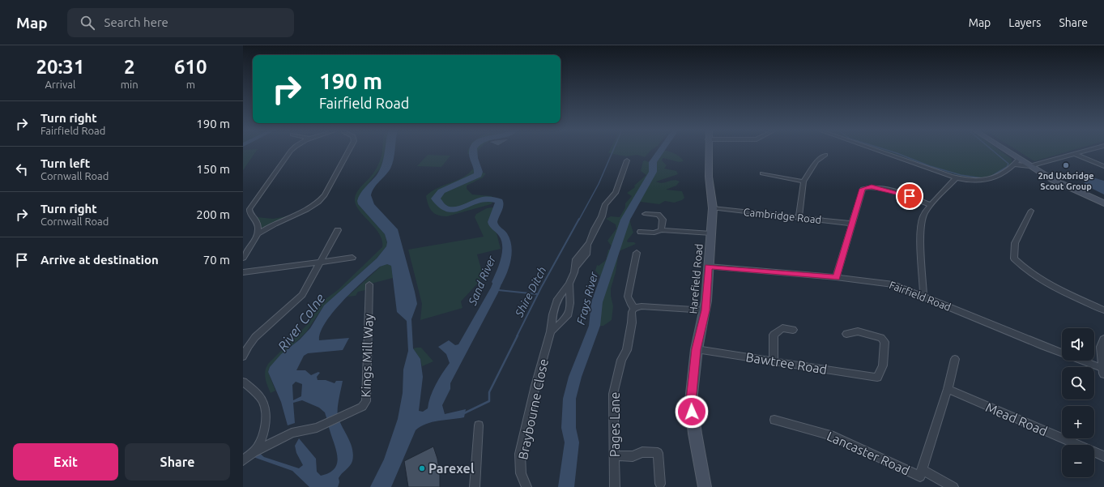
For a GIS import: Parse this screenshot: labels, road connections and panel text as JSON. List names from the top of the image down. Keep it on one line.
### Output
{"streets":{"main road":["Harefield Road"],"street":["Cambridge Road","Fairfield Road","Kings Mill Way","Bawtree Road","Braybourne Close","Mead Road","Pages Lane","Lancaster Road"]},"crossings":[["Cambridge Road","Harefield Road"],["Harefield Road","Fairfield Road"],["Harefield Road","Bawtree Road"]],"water":["Sand River","Shire Ditch","Frays River","River Colne"],"places":["2nd Uxbridge Scout Group","Parexel"],"page":{"header":"Map","search":"Search here","nav":["Map","Layers","Share"],"eta":["20:31","Arrival","2","min","610","m"],"turn":["190 m","Fairfield Road"],"list":[{"name":"Turn right","note":"Fairfield Road","value":"190 m"},{"name":"Turn left","note":"Cornwall Road","value":"150 m"},{"name":"Turn right","note":"Cornwall Road","value":"200 m"},{"name":"Arrive at destination","value":"70 m"}],"map_buttons":["+","−"],"buttons":["Exit","Share"]}}
